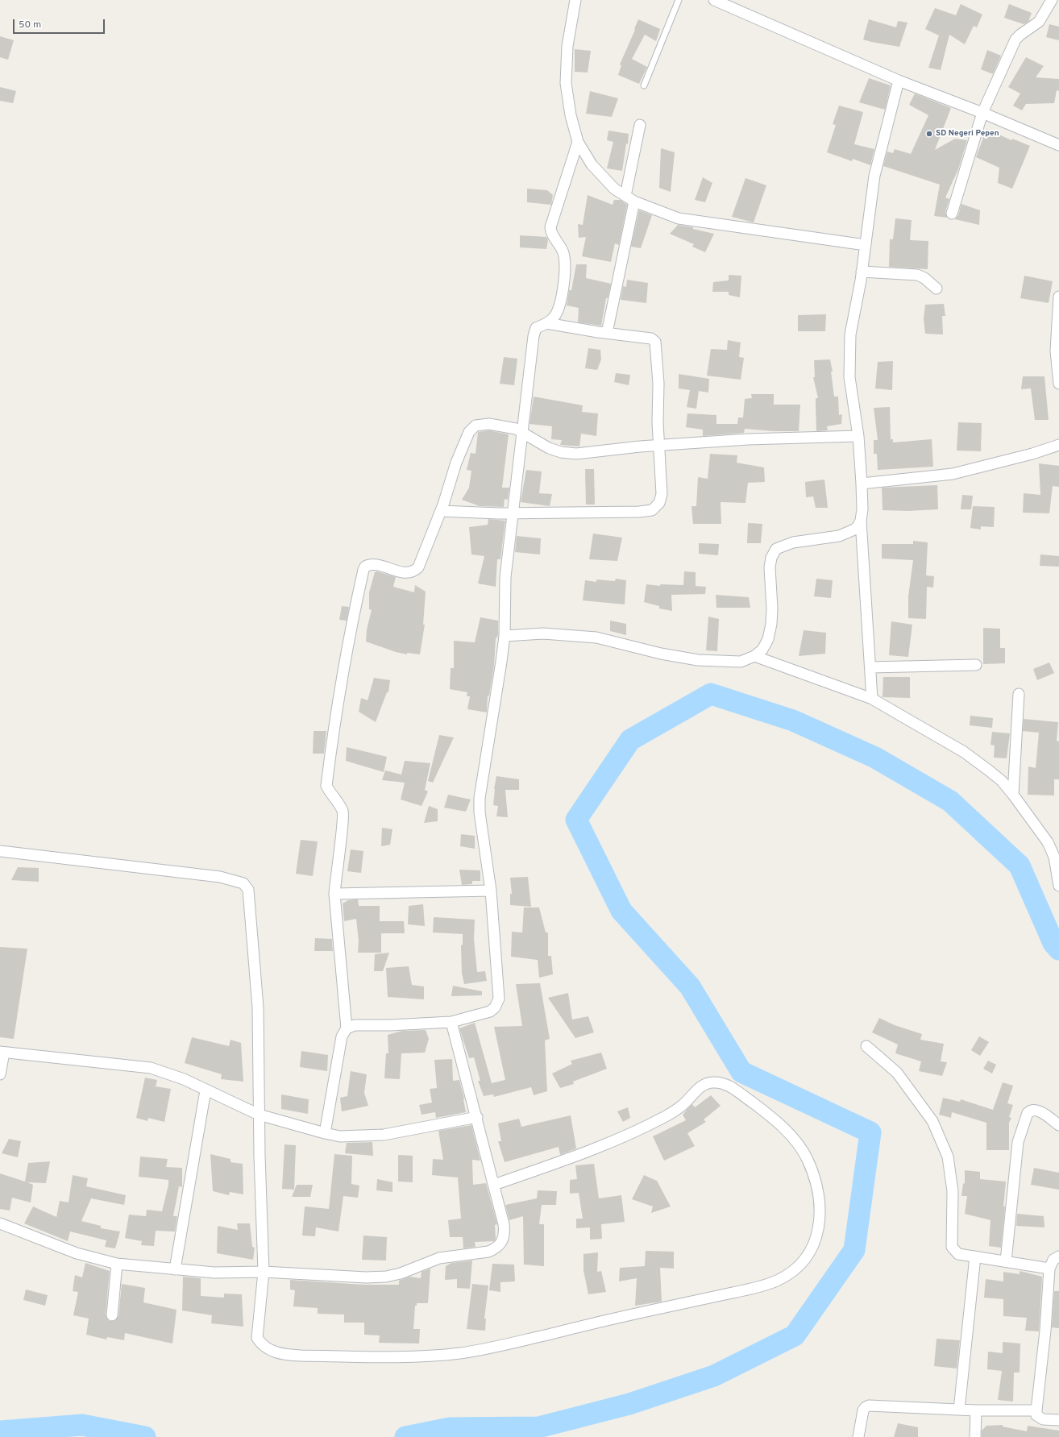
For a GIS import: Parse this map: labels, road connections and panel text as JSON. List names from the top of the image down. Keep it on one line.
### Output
{"places":["SD Negeri Pepen"],"scale_bar":"50 m"}
